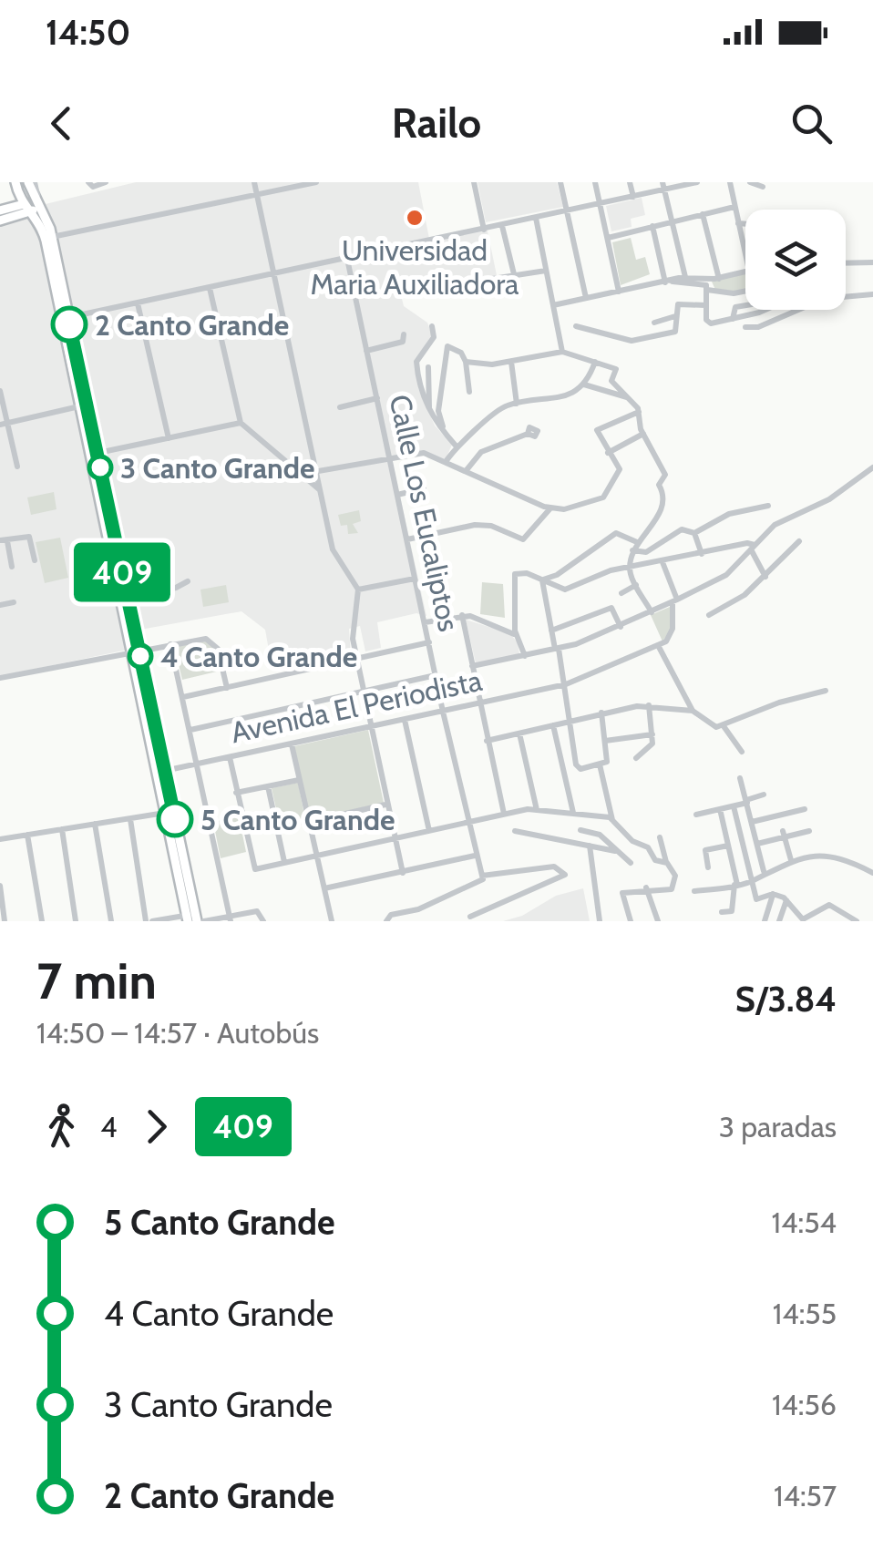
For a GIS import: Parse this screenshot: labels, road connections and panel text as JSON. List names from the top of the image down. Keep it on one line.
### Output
{"streets":{"street":["Calle Los Eucaliptos","Avenida El Periodista"]},"crossings":[["Calle Los Eucaliptos","Avenida El Periodista"]],"places":["Universidad Maria Auxiliadora","2 Canto Grande","3 Canto Grande","4 Canto Grande","5 Canto Grande"],"lines":["bus line 409"],"page":{"status":"14:50","header":"Railo","on_map":"409","heading":["7 min","14:50 – 14:57 · Autobús","S/3.84"],"legs":["4","409","3 paradas"],"list":[{"name":"5 Canto Grande","value":"14:54"},{"name":"4 Canto Grande","value":"14:55"},{"name":"3 Canto Grande","value":"14:56"},{"name":"2 Canto Grande","value":"14:57"}]}}
